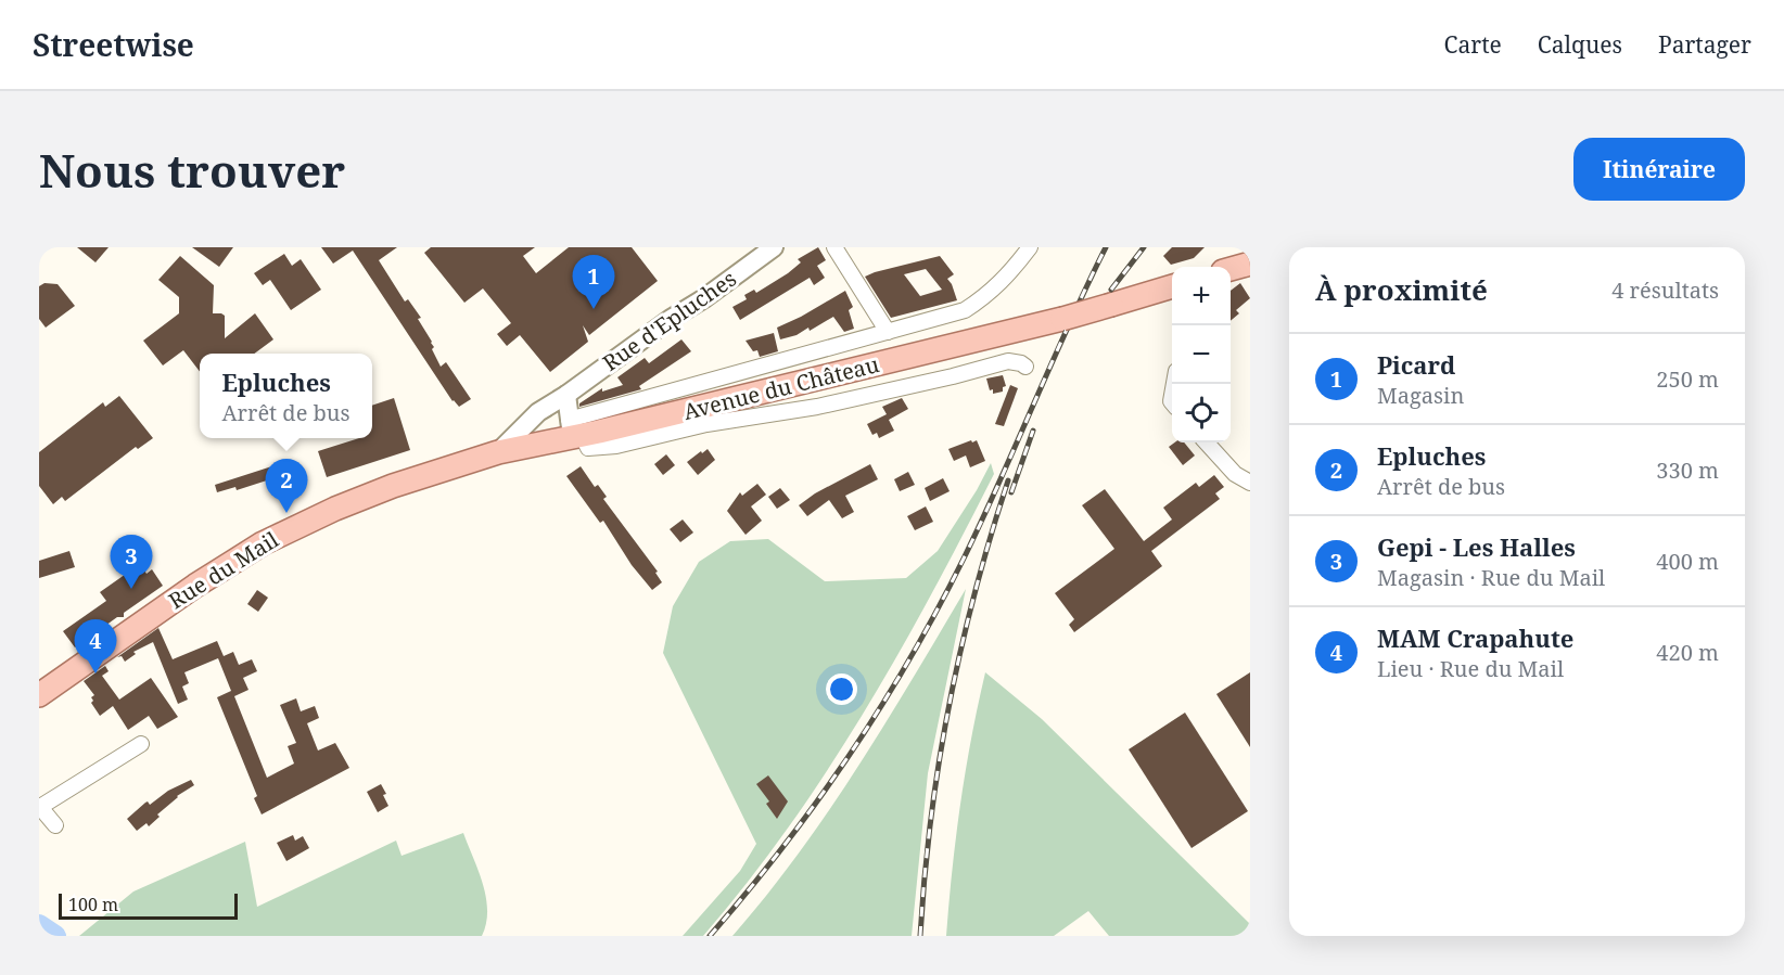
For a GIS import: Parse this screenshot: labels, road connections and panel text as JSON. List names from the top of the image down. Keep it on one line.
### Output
{"streets":{"main road":["Avenue du Château","Rue du Mail"],"street":["Rue d'Epluches"]},"crossings":[["Rue d'Epluches","Avenue du Château"],["Rue d'Epluches","Rue du Mail"],["Avenue du Château","Rue du Mail"]],"scale_bar":"100 m","page":{"header":"Streetwise","nav":["Carte","Calques","Partager"],"buttons":"Itinéraire","title":"Nous trouver","heading":["À proximité","4 résultats"],"pins":["1","2","3","4"],"map_buttons":["+","−"],"list":[{"mark":"1","name":"Picard","note":"Magasin","value":"250 m"},{"mark":"2","name":"Epluches","note":"Arrêt de bus","value":"330 m"},{"mark":"3","name":"Gepi - Les Halles","note":"Magasin · Rue du Mail","value":"400 m"},{"mark":"4","name":"MAM Crapahute","note":"Lieu · Rue du Mail","value":"420 m"}],"popup":["Epluches","Arrêt de bus"],"scale":"100 m"}}
